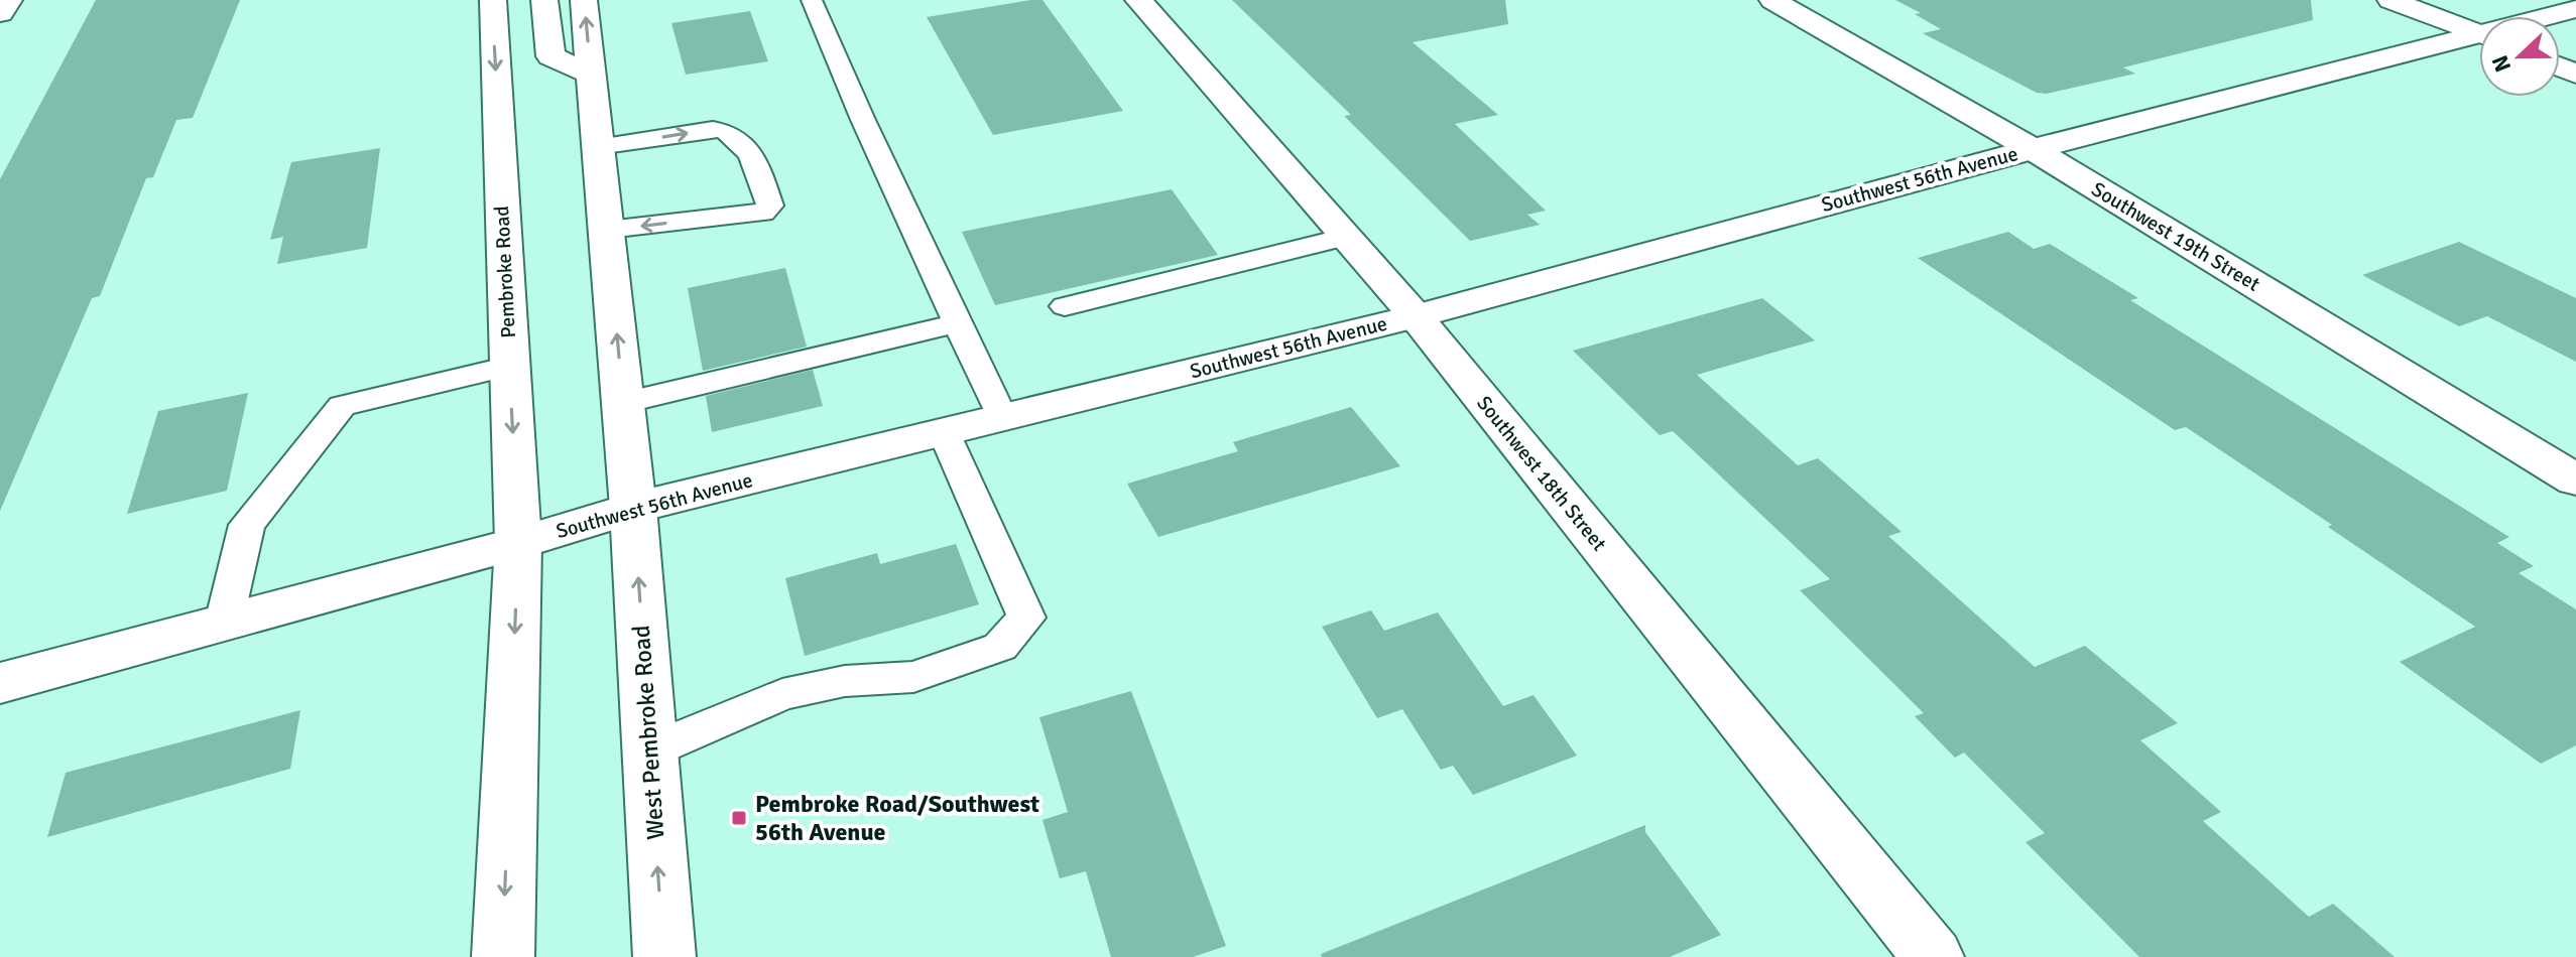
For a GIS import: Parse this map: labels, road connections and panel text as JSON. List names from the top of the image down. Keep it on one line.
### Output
{"streets":{"street":["Southwest 56th Avenue","Southwest 19th Street","Pembroke Road","Southwest 18th Street","West Pembroke Road"]},"crossings":[["Southwest 56th Avenue","Southwest 19th Street"],["Southwest 56th Avenue","Pembroke Road"],["Southwest 56th Avenue","Southwest 18th Street"],["Southwest 56th Avenue","West Pembroke Road"]],"places":{"transit":["Pembroke Road/Southwest 56th Avenue"]},"north":"left"}
